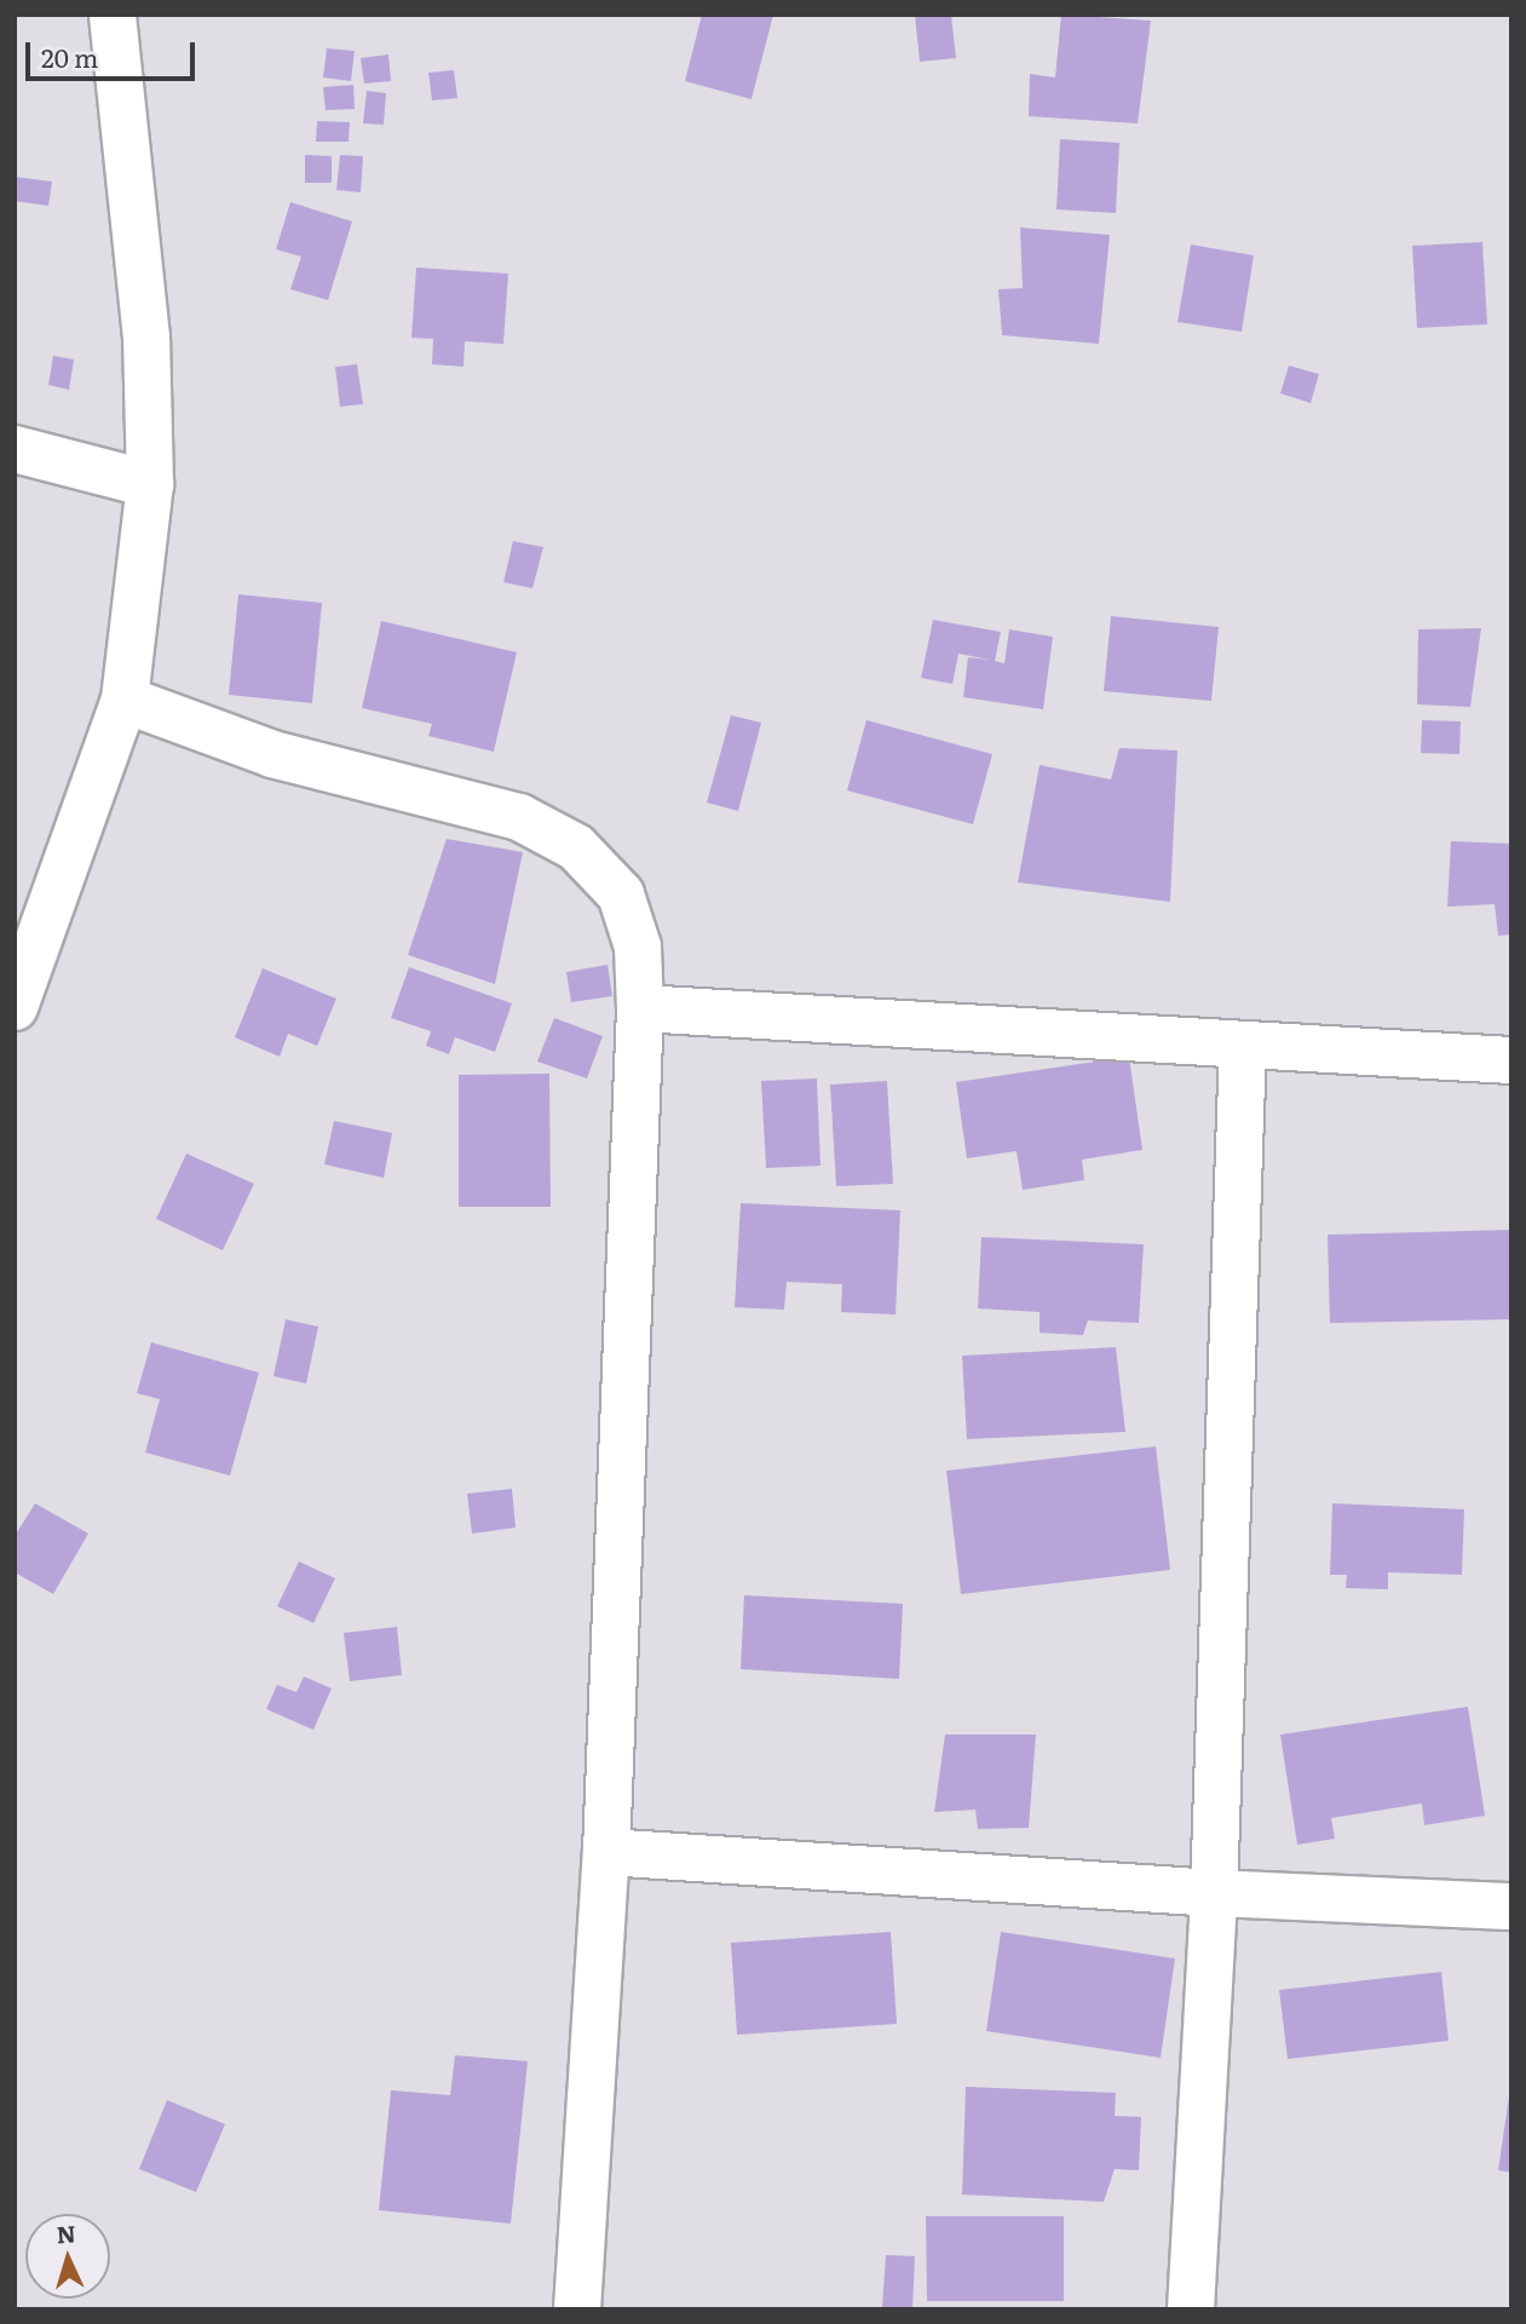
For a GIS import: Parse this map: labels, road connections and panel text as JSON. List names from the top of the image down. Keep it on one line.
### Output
{"scale_bar":"20 m","north":"top"}
